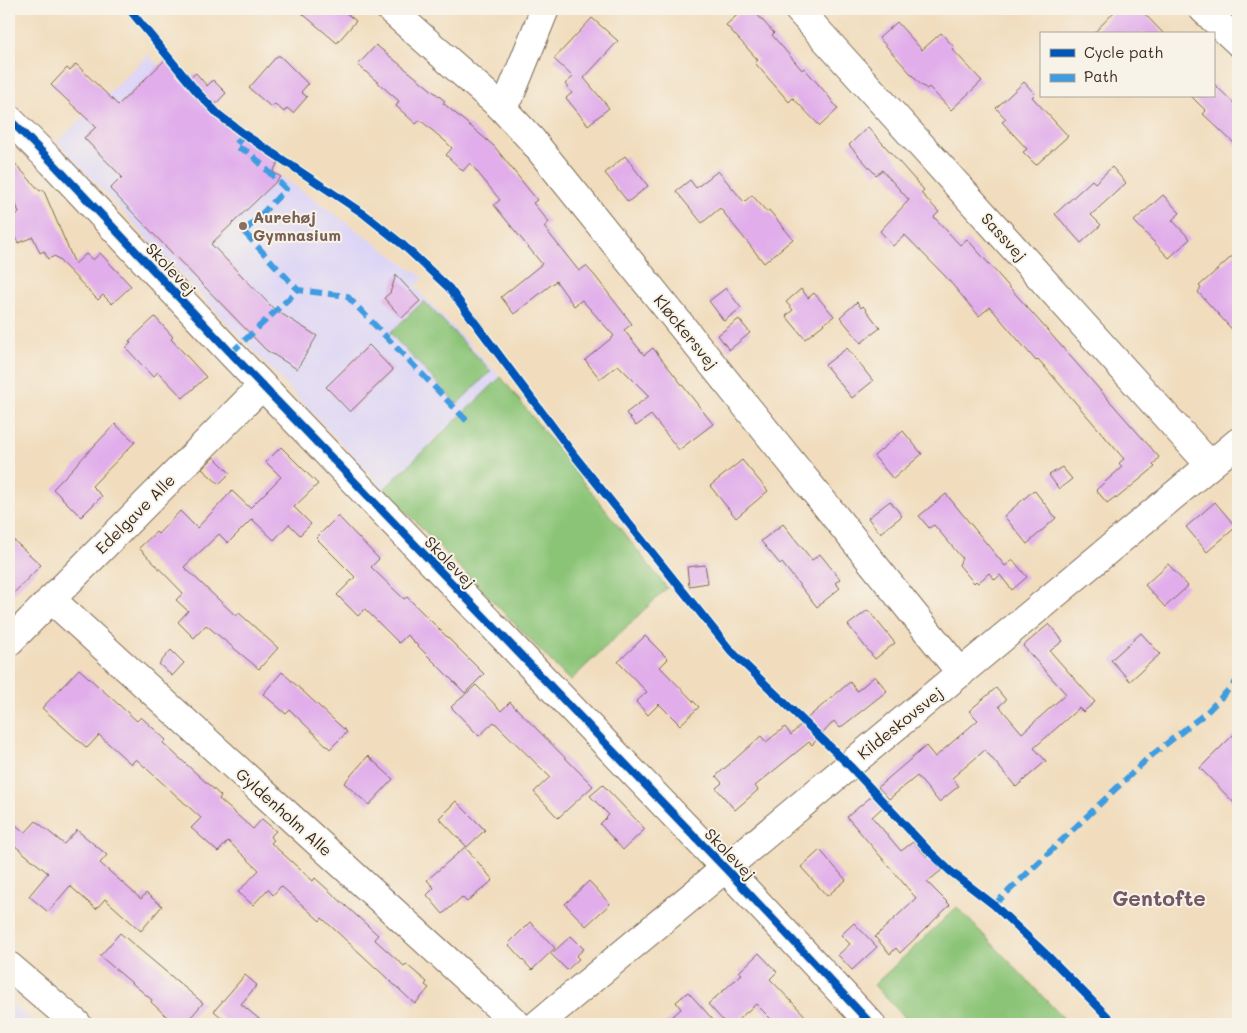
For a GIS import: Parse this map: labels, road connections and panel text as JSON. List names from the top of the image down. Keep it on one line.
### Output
{"streets":{"street":["Sassvej","Skolevej","Kløckersvej","Edelgave Alle","Kildeskovsvej","Gyldenholm Alle"]},"crossings":[["Sassvej","Kildeskovsvej"],["Skolevej","Edelgave Alle"],["Skolevej","Kildeskovsvej"],["Kløckersvej","Kildeskovsvej"],["Edelgave Alle","Gyldenholm Alle"]],"districts":["Gentofte"],"places":["Aurehøj Gymnasium"],"legend":["Cycle path","Path"]}
